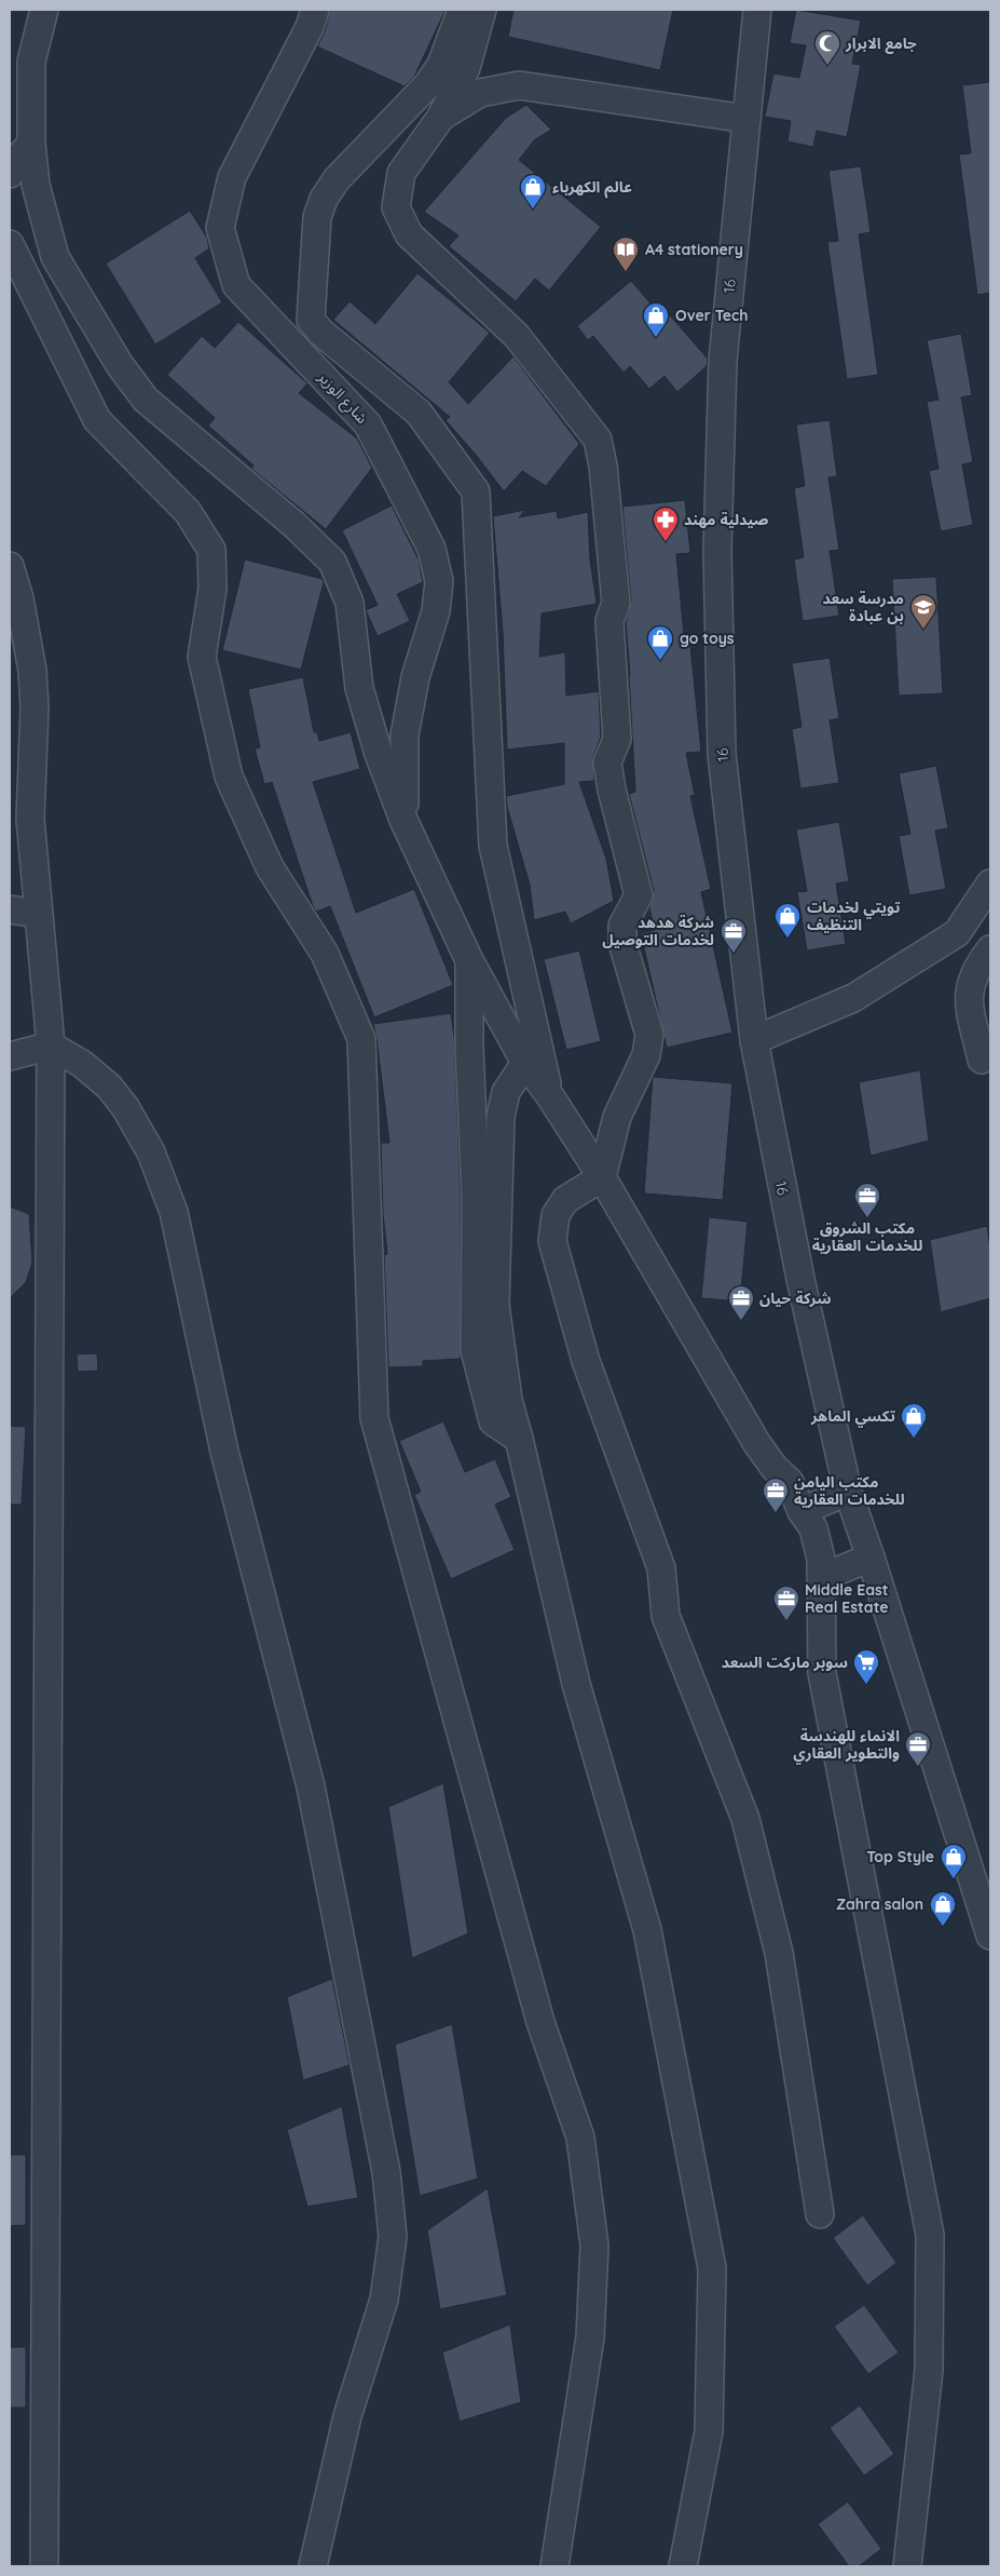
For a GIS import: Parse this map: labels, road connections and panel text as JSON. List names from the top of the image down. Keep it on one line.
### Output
{"streets":{"street":["16","شارع الوزير"]},"places":{"mosque":["جامع الابرار"],"shop":["عالم الكهرباء","Over Tech","go toys","تويتي لخدمات التنظيف","تكسي الماهر","Top Style","Zahra salon"],"library":["A4 stationery"],"pharmacy":["صيدلية مهند"],"school or university":["مدرسة سعد بن عبادة"],"office":["شركة هدهد لخدمات التوصيل","مكتب الشروق للخدمات العقارية","شركة حيان","مكتب اليامن للخدمات العقارية","Middle East Real Estate","الانماء للهندسة والتطوير العقاري"],"supermarket":["سوبر ماركت السعد"]}}
